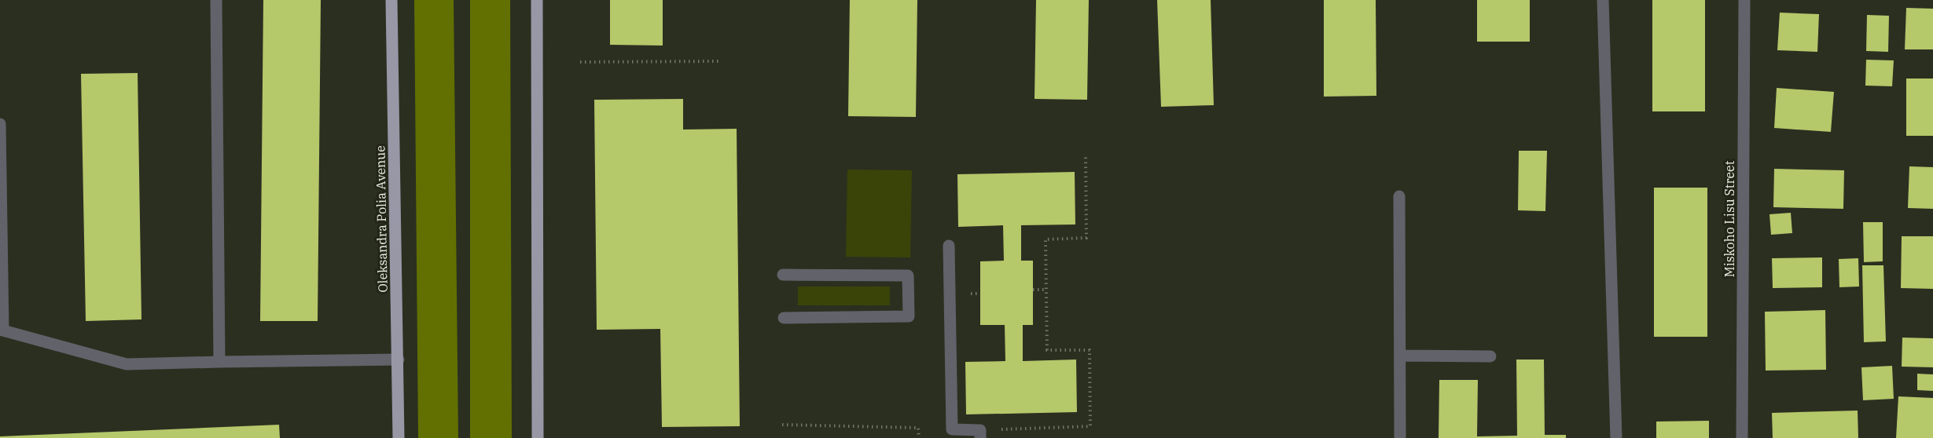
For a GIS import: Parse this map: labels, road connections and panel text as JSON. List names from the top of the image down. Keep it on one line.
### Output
{"streets":{"main road":["Oleksandra Polia Avenue"],"street":["Miskoho Lisu Street"]}}
